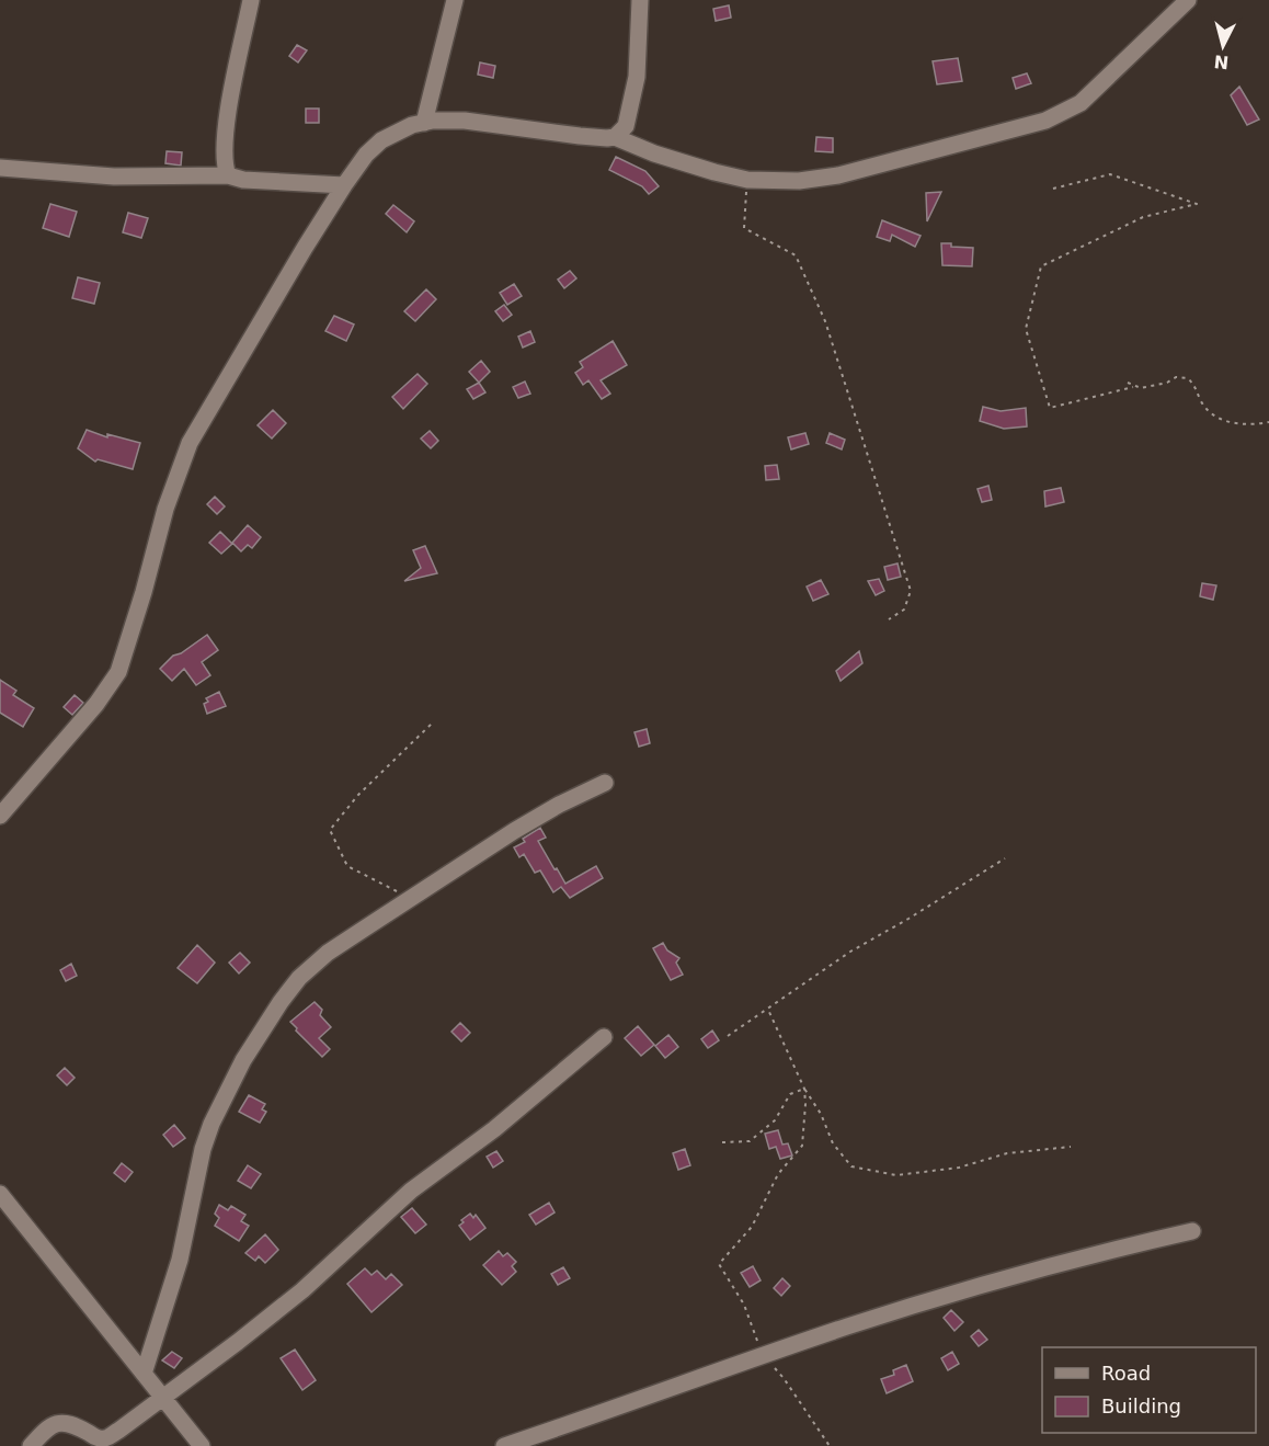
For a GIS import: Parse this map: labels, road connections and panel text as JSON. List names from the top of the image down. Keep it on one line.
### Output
{"legend":["Road","Building"],"north":"bottom"}
